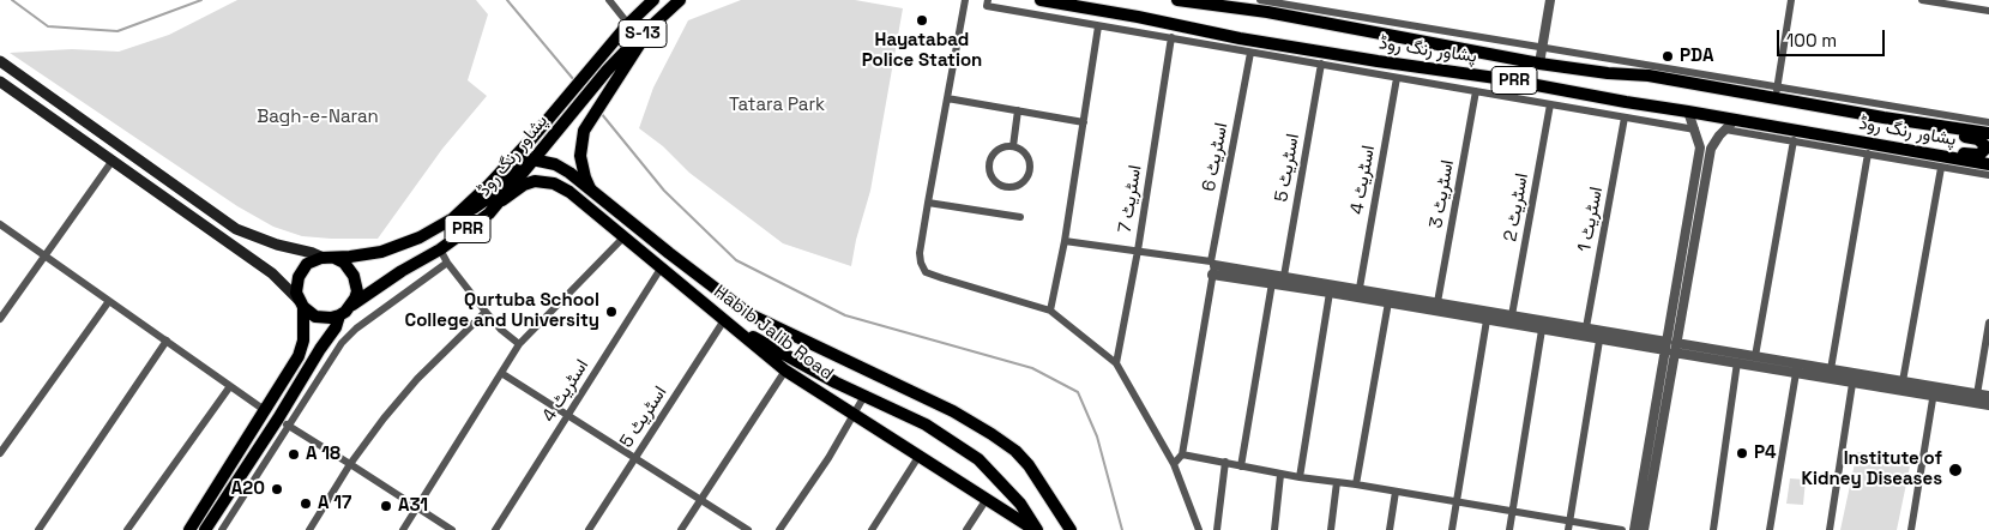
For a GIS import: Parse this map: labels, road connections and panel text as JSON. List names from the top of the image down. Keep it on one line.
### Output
{"streets":{"main road":["S-13","پشاور رنگ روڈ","PRR","Habib Jalib Road"],"street":["اسٹریٹ 6","اسٹریٹ 5","اسٹریٹ 4","اسٹریٹ 3","اسٹریٹ 7","اسٹریٹ 2","اسٹریٹ 1"]},"crossings":[["پشاور رنگ روڈ","Habib Jalib Road"],["اسٹریٹ 5","Habib Jalib Road"],["اسٹریٹ 4","Habib Jalib Road"]],"parks":["Tatara Park","Bagh-e-Naran"],"places":["Hayatabad Police Station","PDA","Qurtuba School College and University","P4","A 18","Institute of Kidney Diseases","A20","A 17","A31"],"scale_bar":"100 m"}
